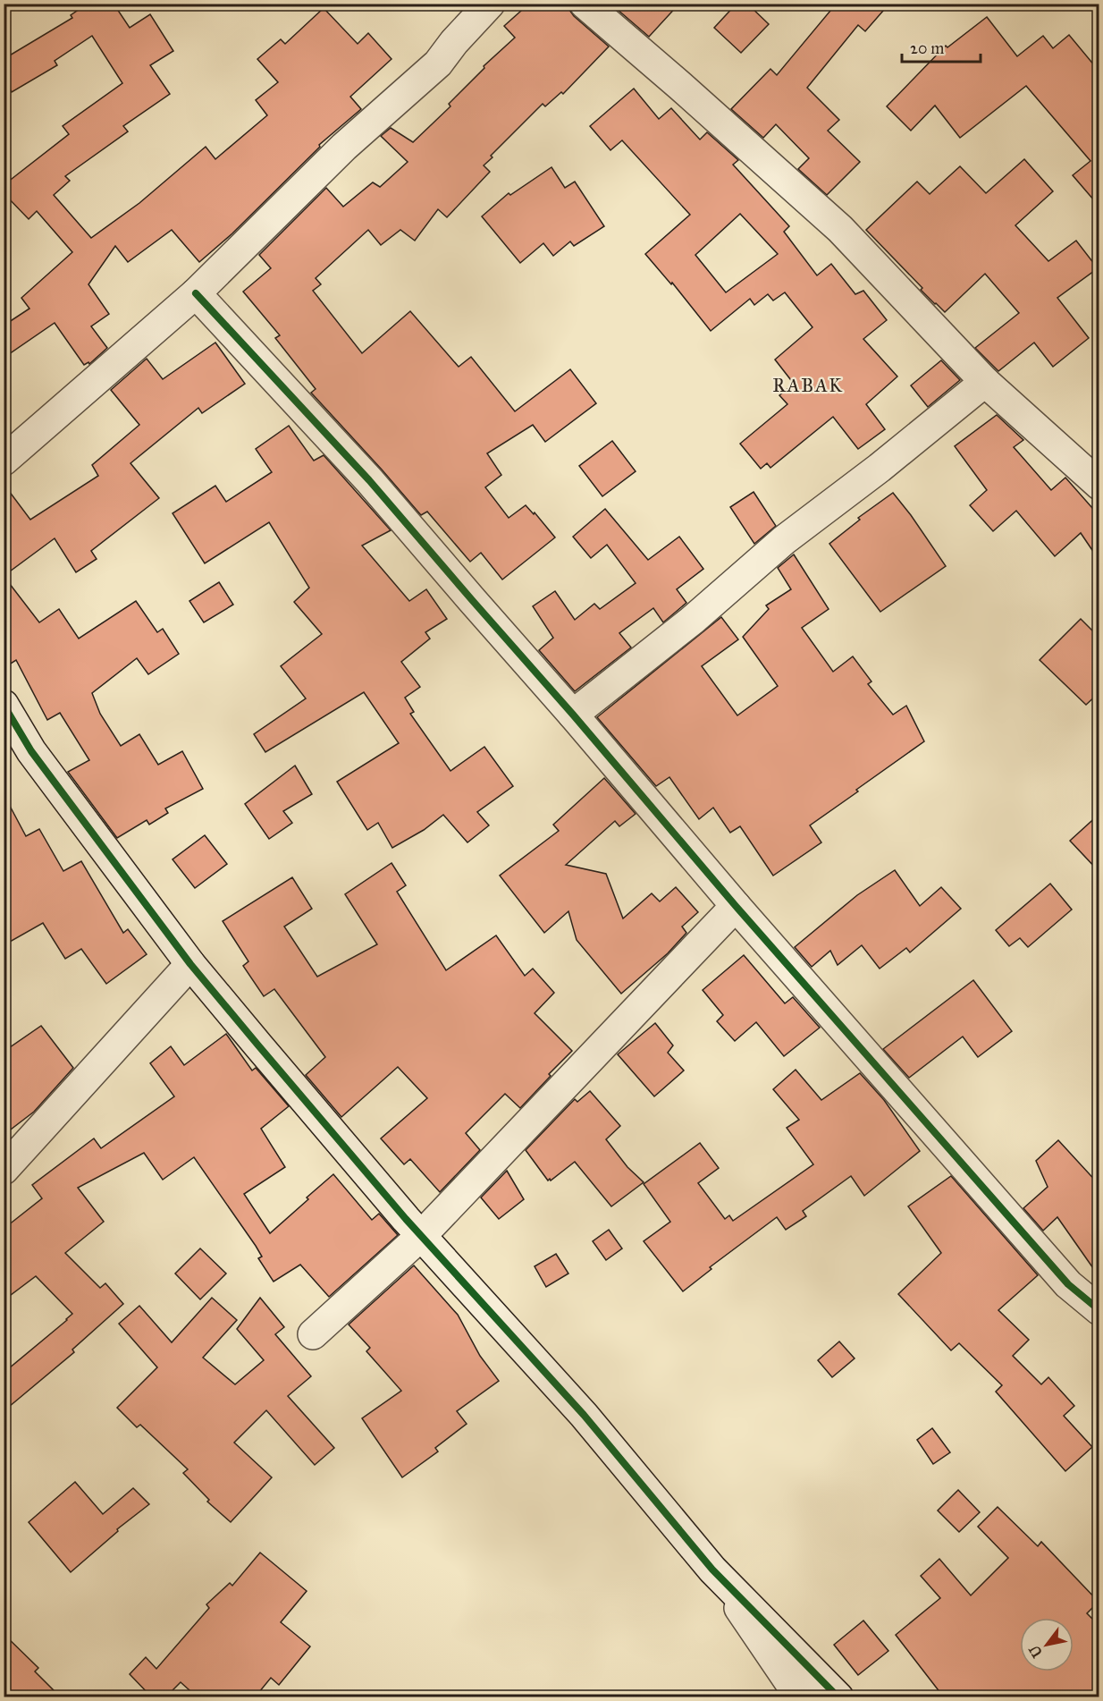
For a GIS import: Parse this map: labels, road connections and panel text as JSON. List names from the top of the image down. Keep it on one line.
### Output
{"districts":["RABAK"],"scale_bar":"20 m","north":"bottom left"}
